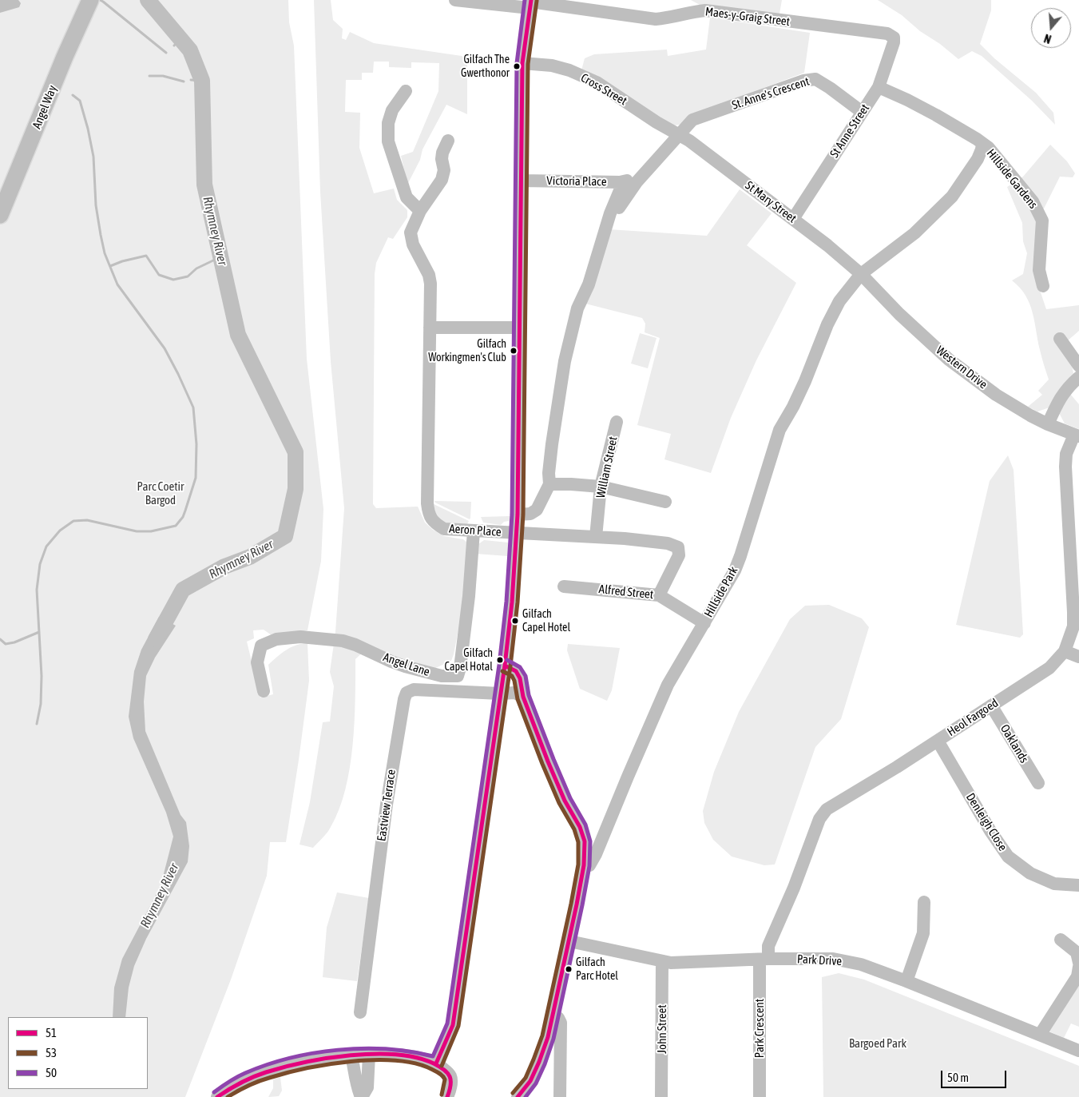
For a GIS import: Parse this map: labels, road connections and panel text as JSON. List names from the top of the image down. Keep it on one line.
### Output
{"streets":{"main road":["Angel Way"],"street":["Maes-y-Graig Street","Cross Street","St. Anne's Crescent","St Anne Street","Hillside Gardens","Victoria Place","St Mary Street","Western Drive","William Street","Aeron Place","Alfred Street","Hillside Park","Angel Lane","Heol Fargoed","Oaklands","Eastview Terrace","Denleigh Close","Park Drive","Park Crescent","John Street"]},"crossings":[["Maes-y-Graig Street","St Anne Street"],["Cross Street","St. Anne's Crescent"],["Cross Street","St Mary Street"],["St. Anne's Crescent","St Anne Street"],["St. Anne's Crescent","St Mary Street"],["St Anne Street","Hillside Gardens"],["St Anne Street","St Mary Street"],["Hillside Gardens","Hillside Park"],["St Mary Street","Western Drive"],["St Mary Street","Hillside Park"],["Western Drive","Hillside Park"],["Western Drive","Heol Fargoed"],["William Street","Aeron Place"],["Aeron Place","Alfred Street"],["Aeron Place","Angel Lane"],["Alfred Street","Hillside Park"],["Heol Fargoed","Oaklands"],["Heol Fargoed","Denleigh Close"],["Heol Fargoed","Park Drive"],["Heol Fargoed","Park Crescent"],["Park Drive","Park Crescent"],["Park Drive","John Street"]],"water":["Rhymney River"],"parks":["Parc Coetir Bargod","Bargoed Park"],"places":["Gilfach The Gwerthonor","Gilfach Workingmen's Club","Gilfach Capel Hotel","Gilfach Capel Hotal","Gilfach Parc Hotel"],"lines":["transit line 51","transit line 50","transit line 53"],"legend":["51","53","50"],"scale_bar":"50 m","north":"bottom"}
